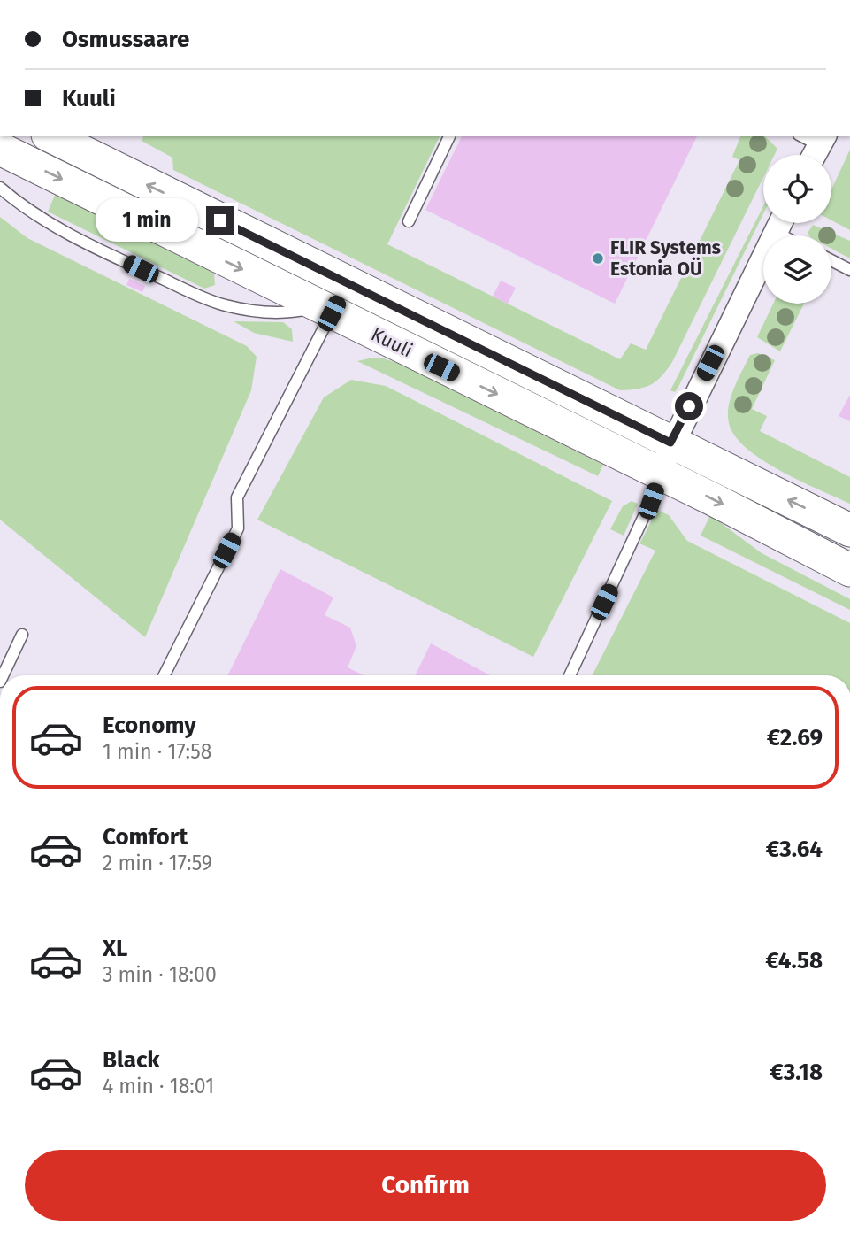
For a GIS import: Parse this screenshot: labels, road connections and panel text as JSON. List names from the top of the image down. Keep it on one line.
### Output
{"streets":{"main road":["Kuuli"]},"places":["FLIR Systems Estonia OÜ"],"page":{"banner":["Osmussaare","Kuuli"],"bubble":"1 min","list":[{"name":"Economy","note":"1 min · 17:58","value":"€2.69"},{"name":"Comfort","note":"2 min · 17:59","value":"€3.64"},{"name":"XL","note":"3 min · 18:00","value":"€4.58"},{"name":"Black","note":"4 min · 18:01","value":"€3.18"}],"buttons":"Confirm"}}
